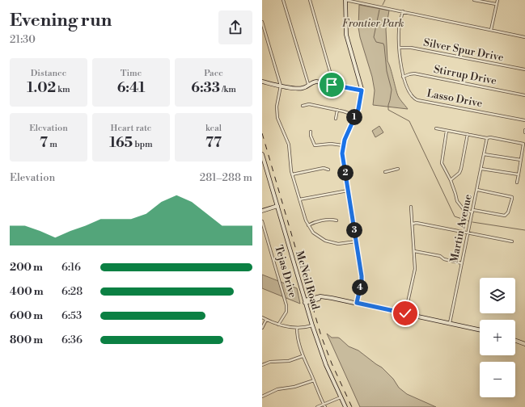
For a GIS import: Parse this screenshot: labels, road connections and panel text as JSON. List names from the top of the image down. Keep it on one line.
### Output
{"streets":{"main road":["McNeil Road"],"street":["Silver Spur Drive","Stirrup Drive","Lasso Drive","Martin Avenue","Tejas Drive"]},"crossings":[["Silver Spur Drive","Lasso Drive"],["Stirrup Drive","Lasso Drive"]],"parks":["Frontier Park"],"page":{"heading":["Evening run","21:30"],"stats":[["Distance","1.02 km"],["Time","6:41"],["Pace","6:33 /km"],["Elevation","7 m"],["Heart rate","165 bpm"],["kcal","77"]],"pins":["1","2","3","4"],"chart":["Elevation","281–288 m"],"list":[{"name":"200 m","note":"6:16"},{"name":"400 m","note":"6:28"},{"name":"600 m","note":"6:53"},{"name":"800 m","note":"6:36"}],"map_buttons":["+","−"]}}
